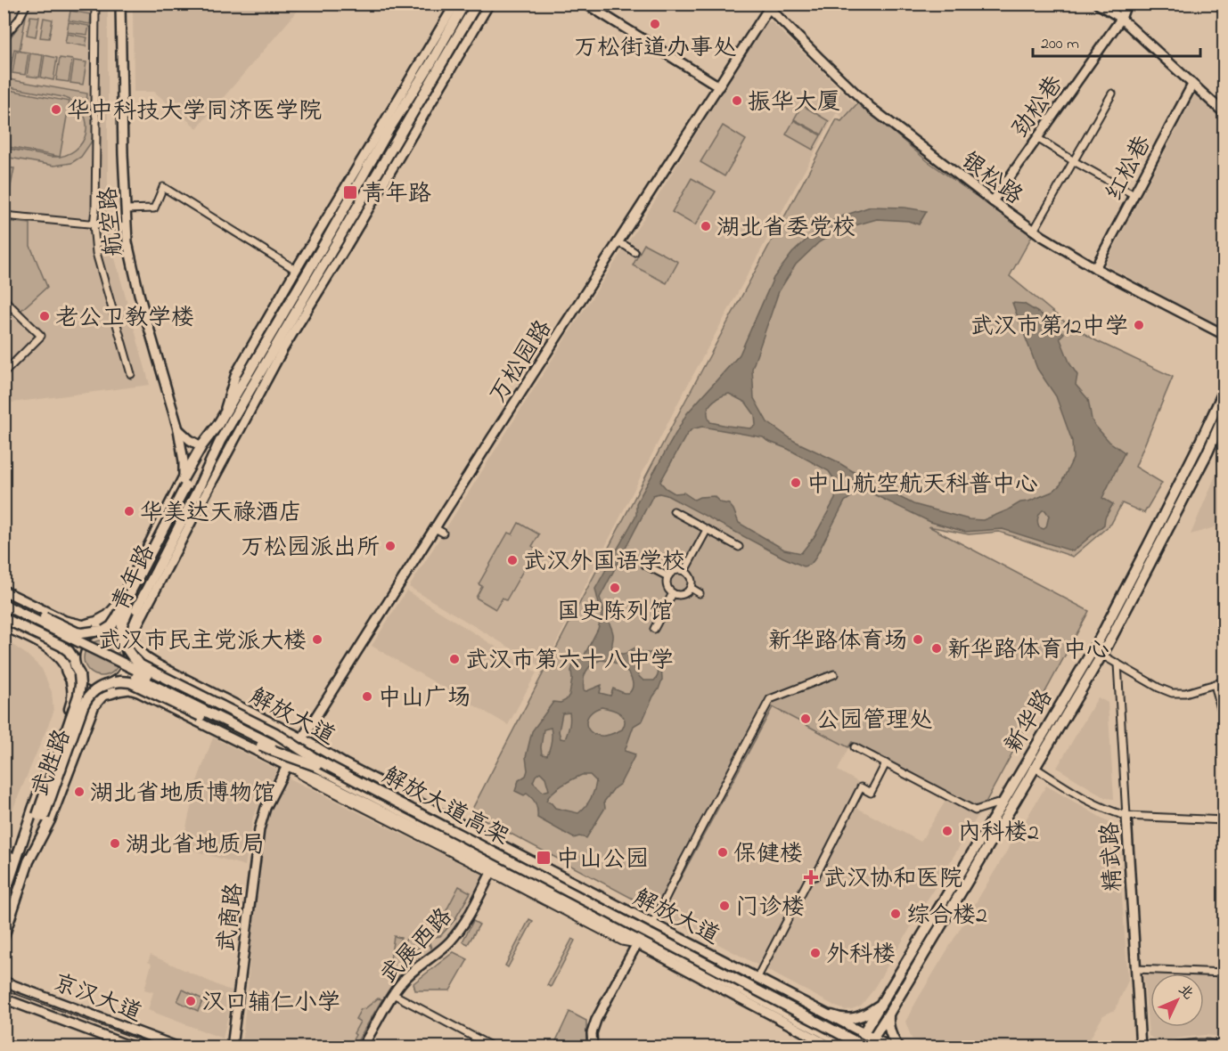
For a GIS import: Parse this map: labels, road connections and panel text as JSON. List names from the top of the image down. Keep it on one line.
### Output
{"streets":{"main road":["劲松巷","红松巷","银松路","航空路","万松园路","青年路","解放大道","新华路","武胜路","解放大道高架","精武路","武商路","武展西路","京汉大道"]},"crossings":[["劲松巷","银松路"],["红松巷","银松路"],["银松路","万松园路"],["航空路","青年路"],["万松园路","解放大道"],["解放大道","新华路"],["解放大道","武商路"],["解放大道","武展西路"],["新华路","解放大道高架"]],"places":{"other":["万松街道办事处","振华大厦","华中科技大学同济医学院","湖北省委党校","老公卫教学楼","武汉市第12中学","中山航空航天科普中心","华美达天禄酒店","万松园派出所","武汉外国语学校","国史陈列馆","武汉市民主党派大楼","新华路体育场","新华路体育中心","武汉市第六十八中学","中山广场","公园管理处","湖北省地质博物馆","内科楼2","湖北省地质局","保健楼","门诊楼","综合楼2","外科楼","汉口辅仁小学"],"transit":["青年路","中山公园"],"health":["武汉协和医院"]},"scale_bar":"200 m","north":"top right"}
